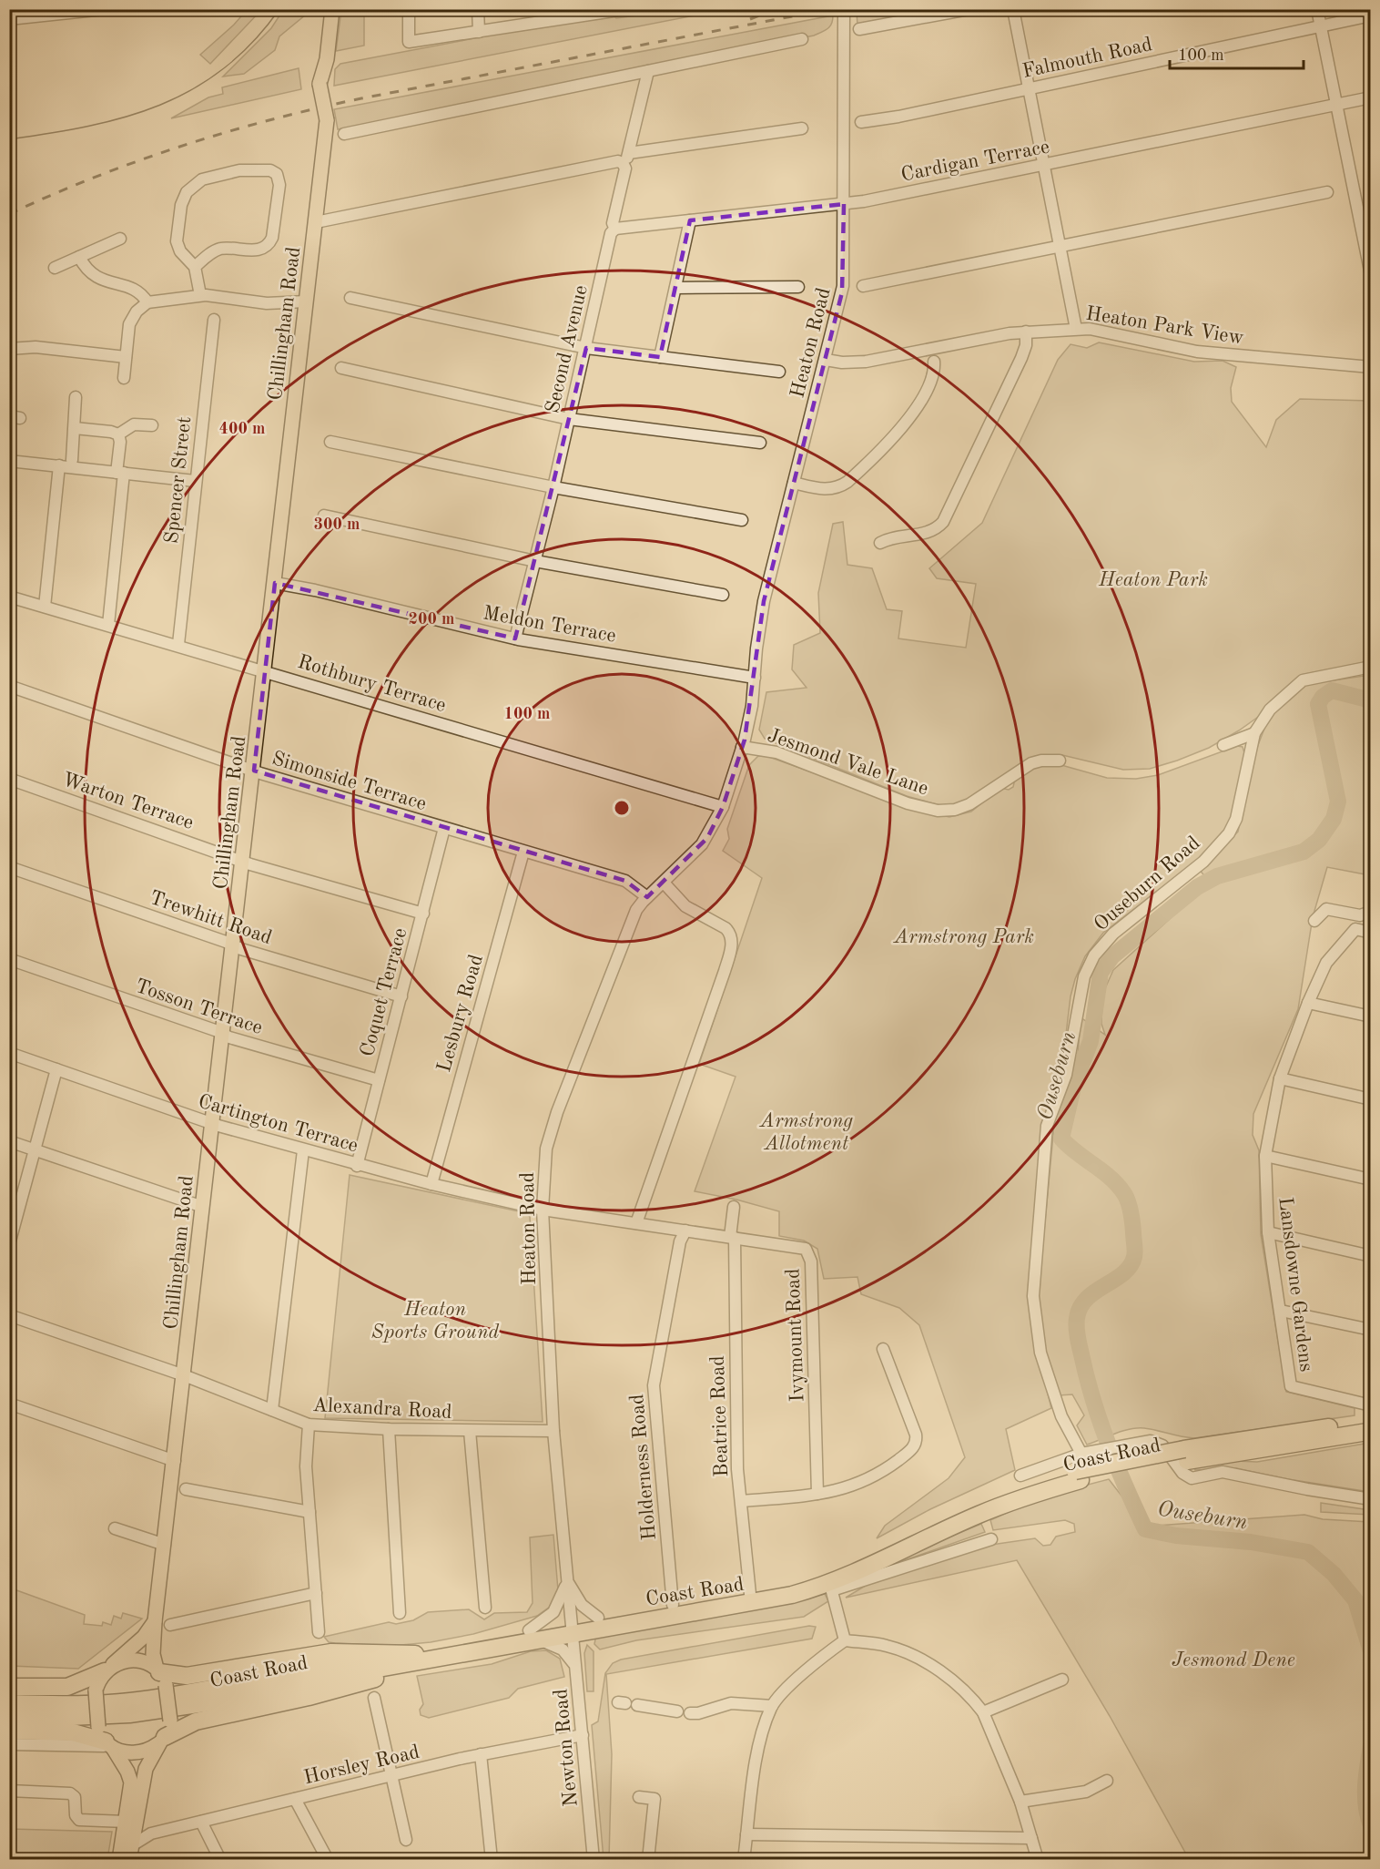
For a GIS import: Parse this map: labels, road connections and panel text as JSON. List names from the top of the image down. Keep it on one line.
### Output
{"streets":{"highway":["Coast Road"],"main road":["Chillingham Road"],"street":["Falmouth Road","Cardigan Terrace","Heaton Park View","Heaton Road","Second Avenue","Spencer Street","Meldon Terrace","Rothbury Terrace","Jesmond Vale Lane","Simonside Terrace","Warton Terrace","Ouseburn Road","Trewhitt Road","Coquet Terrace","Tosson Terrace","Lesbury Road","Cartington Terrace","Lansdowne Gardens","Ivymount Road","Alexandra Road","Beatrice Road","Holderness Road","Newton Road","Horsley Road"]},"crossings":[["Cardigan Terrace","Heaton Road"],["Cardigan Terrace","Second Avenue"],["Chillingham Road","Meldon Terrace"],["Chillingham Road","Rothbury Terrace"],["Chillingham Road","Simonside Terrace"],["Chillingham Road","Warton Terrace"],["Chillingham Road","Trewhitt Road"],["Chillingham Road","Tosson Terrace"],["Chillingham Road","Cartington Terrace"],["Chillingham Road","Alexandra Road"],["Heaton Park View","Heaton Road"],["Heaton Road","Meldon Terrace"],["Heaton Road","Rothbury Terrace"],["Heaton Road","Jesmond Vale Lane"],["Heaton Road","Simonside Terrace"],["Heaton Road","Cartington Terrace"],["Heaton Road","Alexandra Road"],["Heaton Road","Coast Road"],["Heaton Road","Newton Road"],["Second Avenue","Meldon Terrace"],["Spencer Street","Rothbury Terrace"],["Simonside Terrace","Coquet Terrace"],["Simonside Terrace","Lesbury Road"],["Warton Terrace","Coquet Terrace"],["Trewhitt Road","Coquet Terrace"],["Coquet Terrace","Tosson Terrace"],["Coquet Terrace","Cartington Terrace"],["Lesbury Road","Cartington Terrace"],["Cartington Terrace","Ivymount Road"],["Ivymount Road","Beatrice Road"],["Ivymount Road","Holderness Road"],["Beatrice Road","Coast Road"],["Coast Road","Holderness Road"],["Coast Road","Newton Road"],["Newton Road","Horsley Road"]],"water":["Ouseburn"],"parks":["Heaton Park","Armstrong Park","Armstrong Allotment","Heaton Sports Ground","Jesmond Dene"],"scale_bar":"100 m","rings":["400 m","300 m","200 m","100 m"]}
